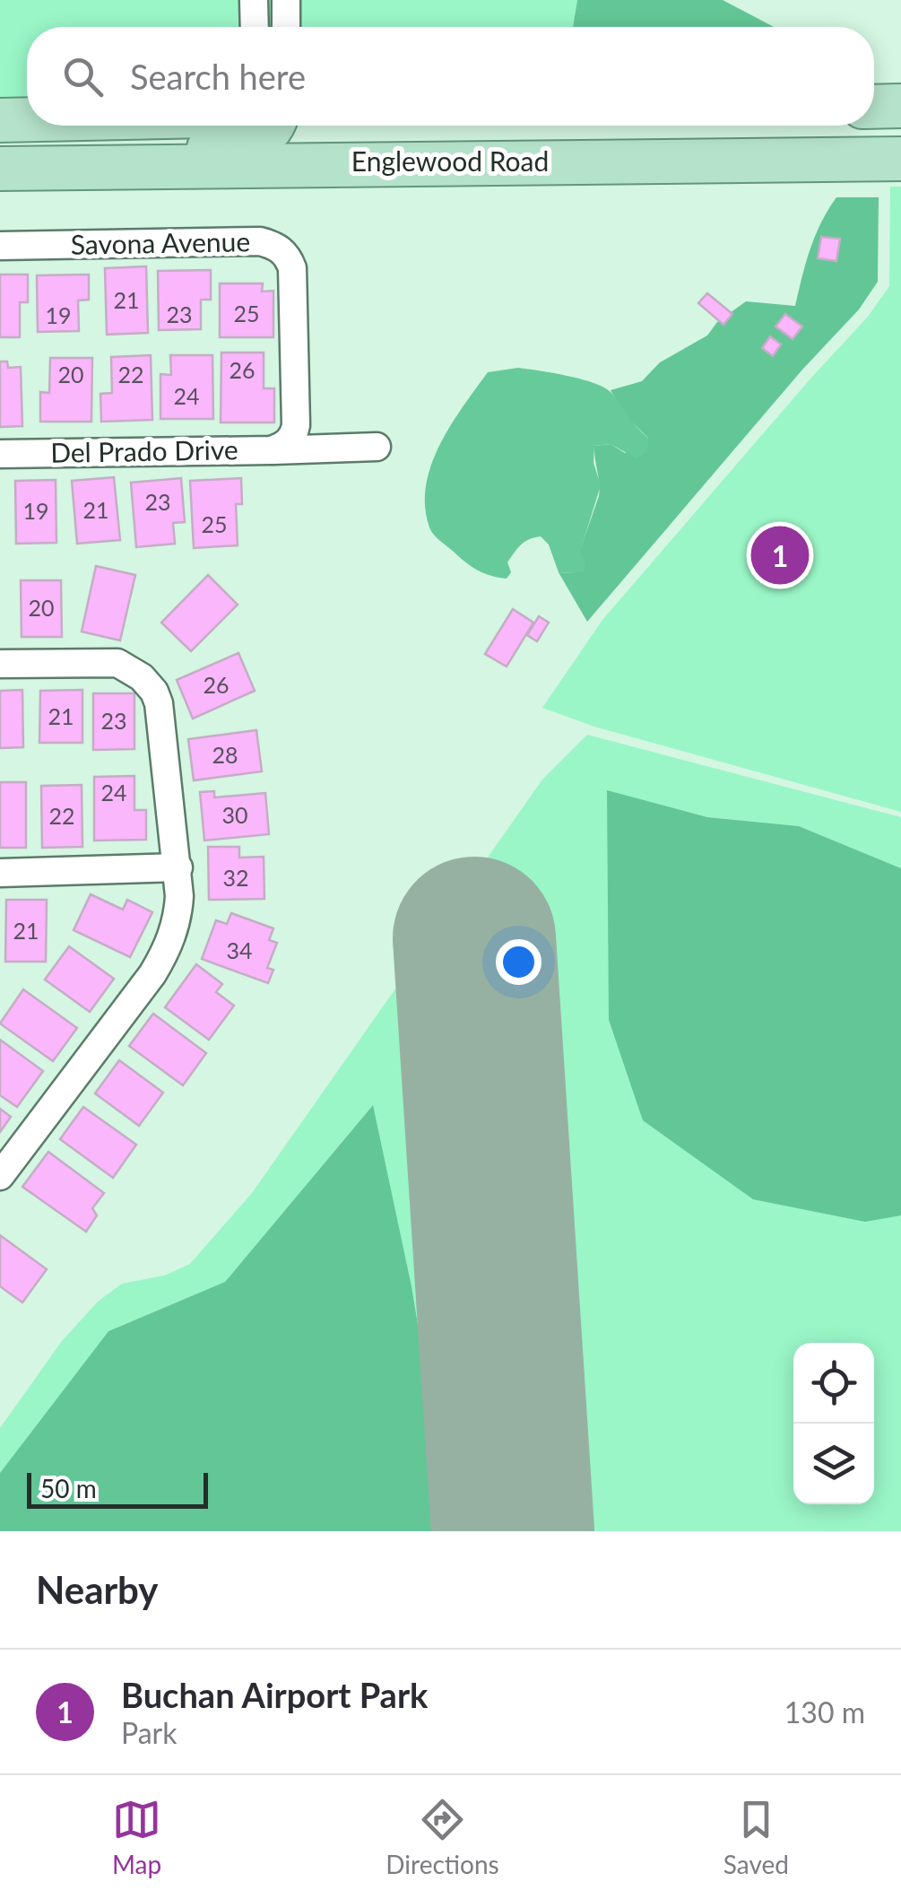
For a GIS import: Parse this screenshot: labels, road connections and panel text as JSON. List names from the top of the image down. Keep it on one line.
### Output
{"streets":{"main road":["Englewood Road"],"street":["Savona Avenue","Del Prado Drive"]},"crossings":[["Savona Avenue","Del Prado Drive"]],"house_numbers":["21","25","23","19","26","20","22","24","23","21","19","25","20","26","21","23","28","24","30","22","32","21","34"],"scale_bar":"50 m","page":{"search":"Search here","pins":"1","scale":"50 m","heading":"Nearby","list":[{"mark":"1","name":"Buchan Airport Park","note":"Park","value":"130 m"}],"nav":["Map","Directions","Saved"]}}
